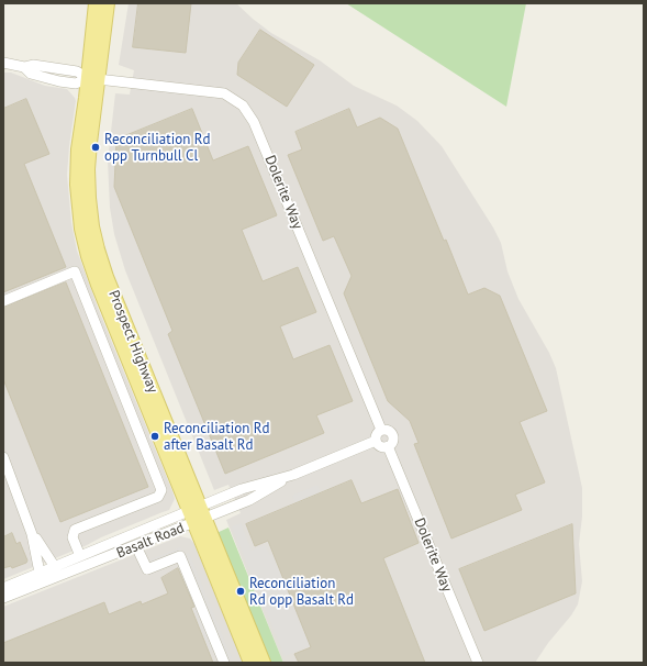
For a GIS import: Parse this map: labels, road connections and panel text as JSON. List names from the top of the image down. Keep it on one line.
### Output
{"streets":{"main road":["Prospect Highway"],"street":["Dolerite Way","Basalt Road"]},"crossings":[["Dolerite Way","Prospect Highway"],["Dolerite Way","Basalt Road"],["Prospect Highway","Basalt Road"]],"places":["Reconciliation Rd opp Turnbull Cl","Reconciliation Rd after Basalt Rd","Reconciliation Rd opp Basalt Rd"]}
